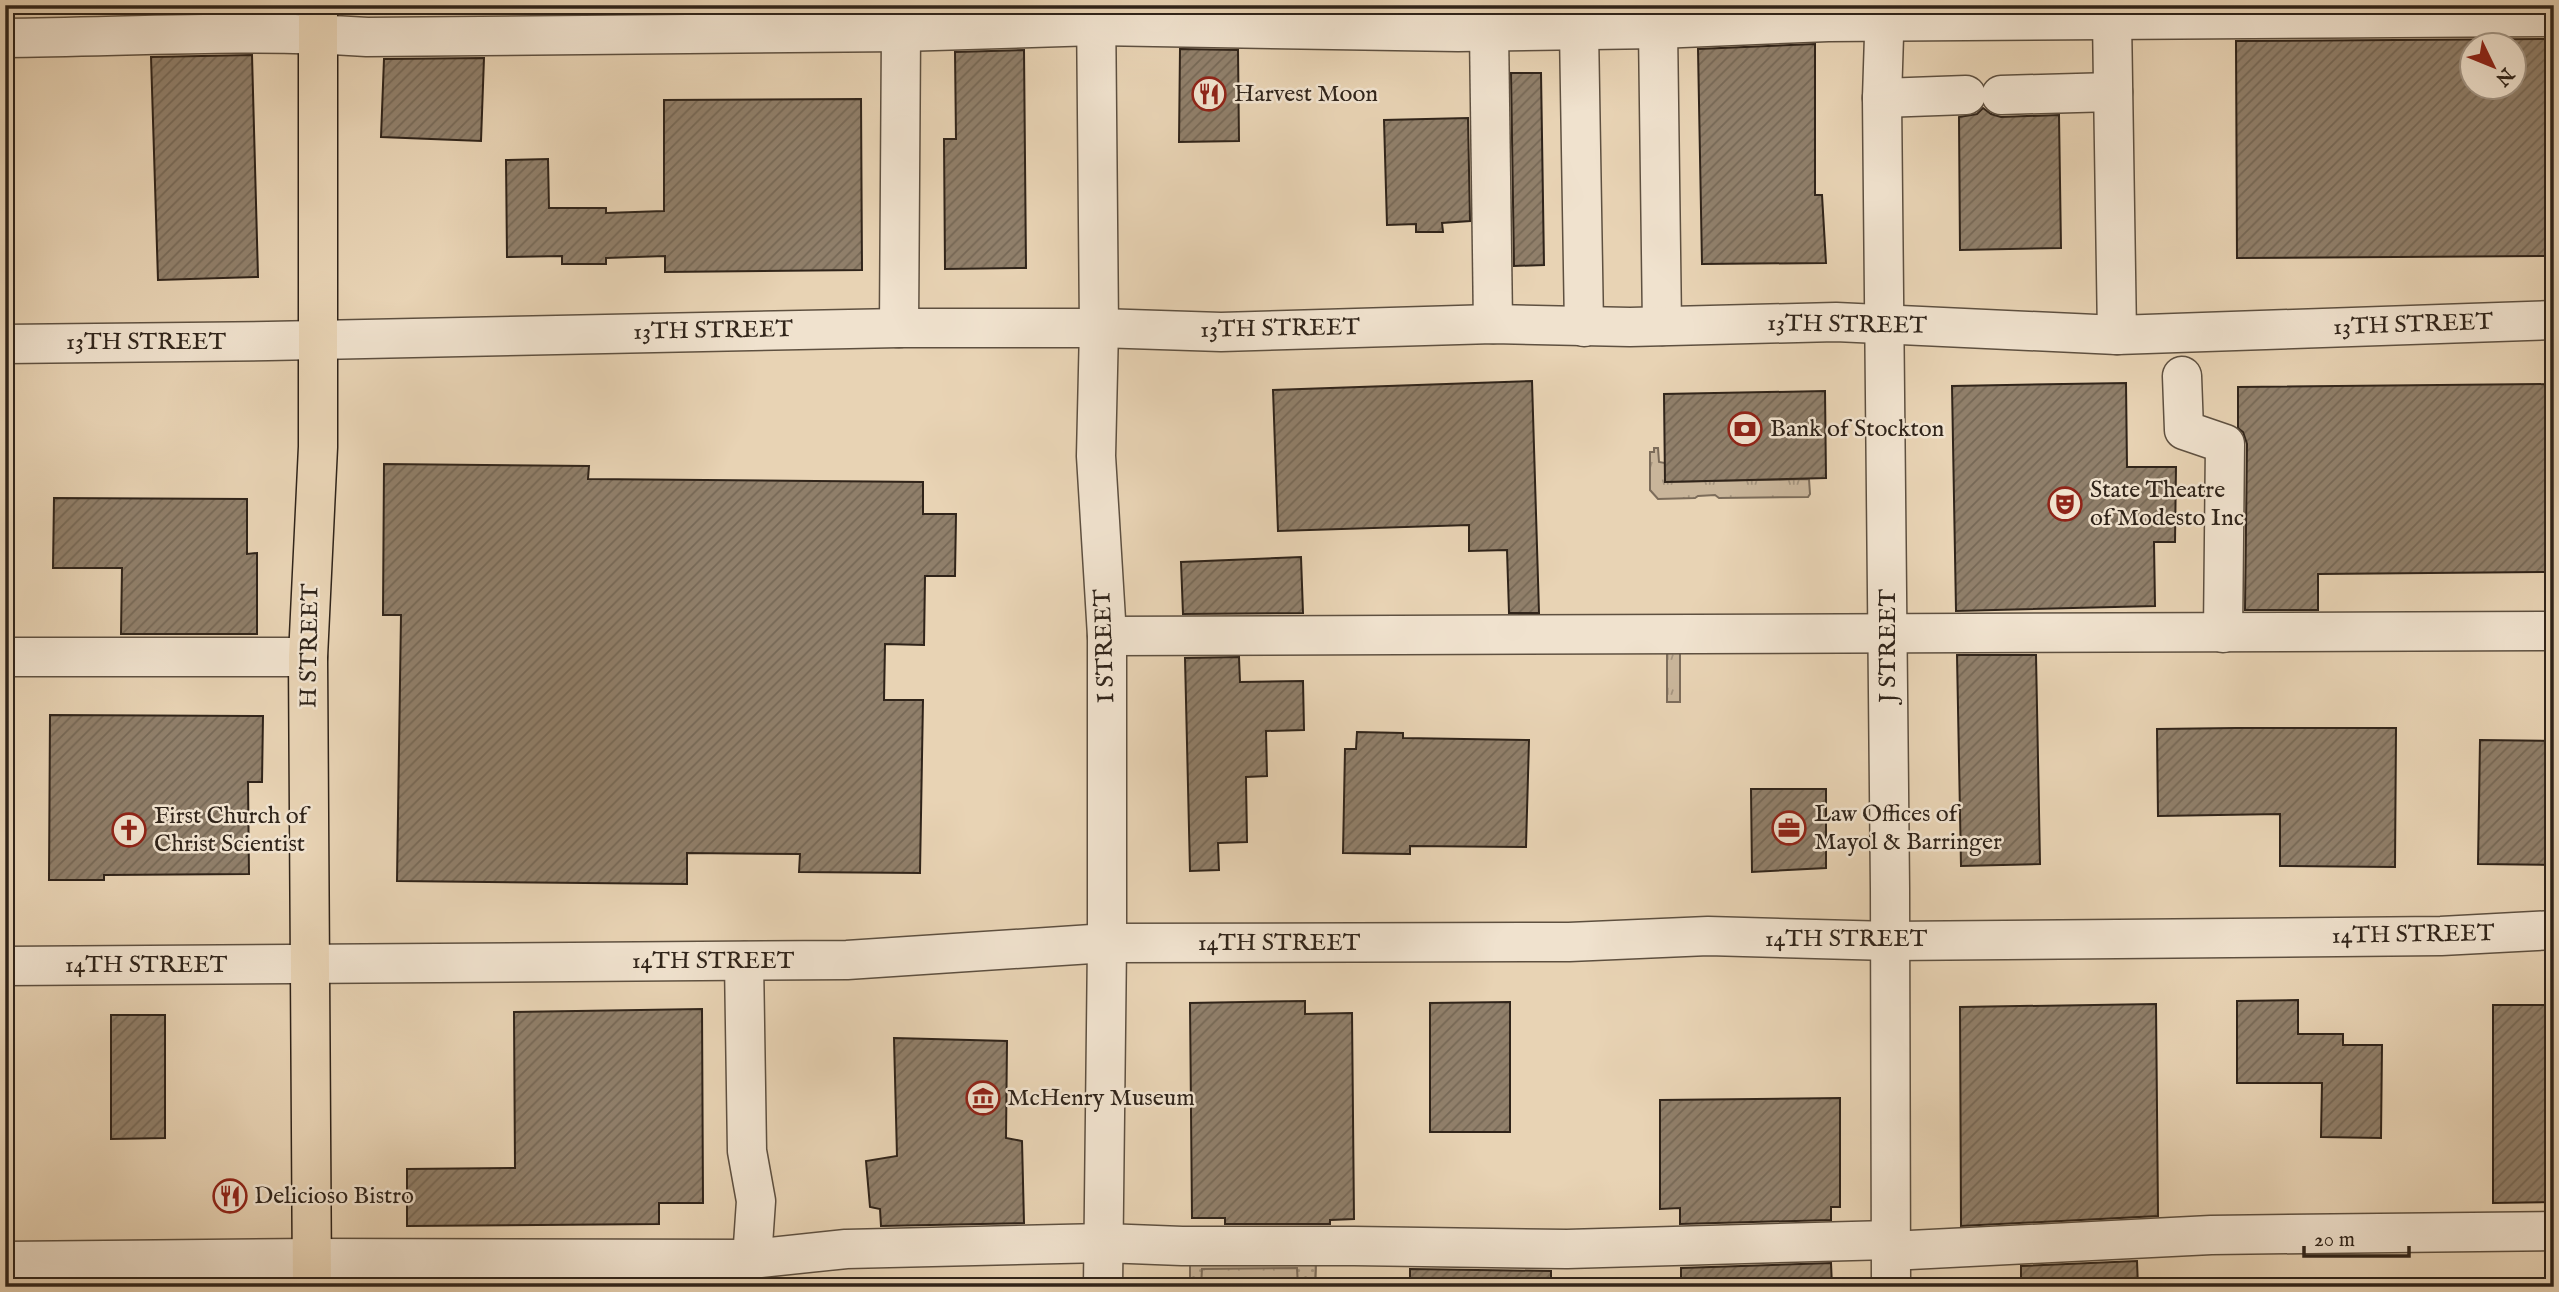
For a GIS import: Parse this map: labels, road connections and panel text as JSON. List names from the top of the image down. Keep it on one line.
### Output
{"streets":{"main road":["H STREET"],"street":["13TH STREET","I STREET","J STREET","14TH STREET"]},"crossings":[["13TH STREET","H STREET"],["13TH STREET","I STREET"],["13TH STREET","J STREET"],["H STREET","14TH STREET"],["I STREET","14TH STREET"],["J STREET","14TH STREET"]],"places":{"restaurant":["Harvest Moon","Delicioso Bistro"],"bank":["Bank of Stockton"],"theatre":["State Theatre of Modesto Inc"],"office":["Law Offices of Mayol & Barringer"],"church":["First Church of Christ Scientist"],"museum":["McHenry Museum"]},"scale_bar":"20 m","north":"bottom right"}
